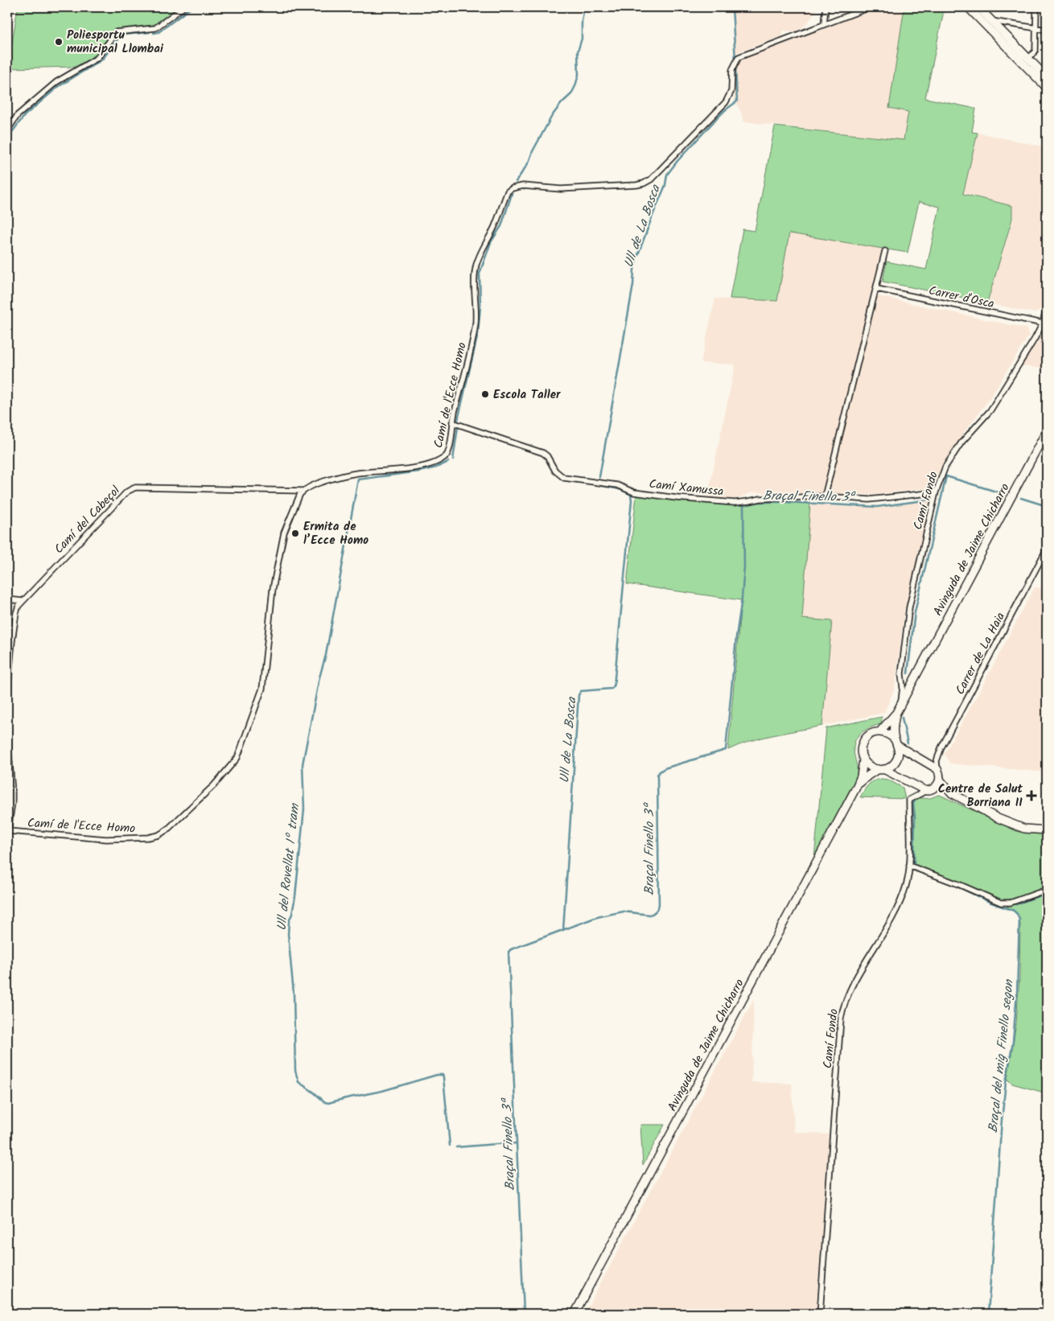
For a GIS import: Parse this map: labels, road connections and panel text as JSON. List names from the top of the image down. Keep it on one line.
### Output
{"streets":{"street":["Carrer d'Osca","Camí de l'Ecce Homo","Camí Xamussa","Camí Fondo","Camí del Cabeçol","Avinguda de Jaime Chicharro","Carrer de La Haia"]},"crossings":[["Carrer d'Osca","Camí Fondo"],["Camí de l'Ecce Homo","Camí Xamussa"],["Camí de l'Ecce Homo","Camí del Cabeçol"],["Camí Xamussa","Camí Fondo"],["Camí Fondo","Avinguda de Jaime Chicharro"]],"water":["Ull de La Bosca","Braçal Finello 3ª","Ull del Rovellat 1º tram","Braçal del mig Finello segon"],"places":{"other":["Poliesportu municipal Llombai","Escola Taller","Ermita de l’Ecce Homo"],"health":["Centre de Salut Borriana II"]}}
